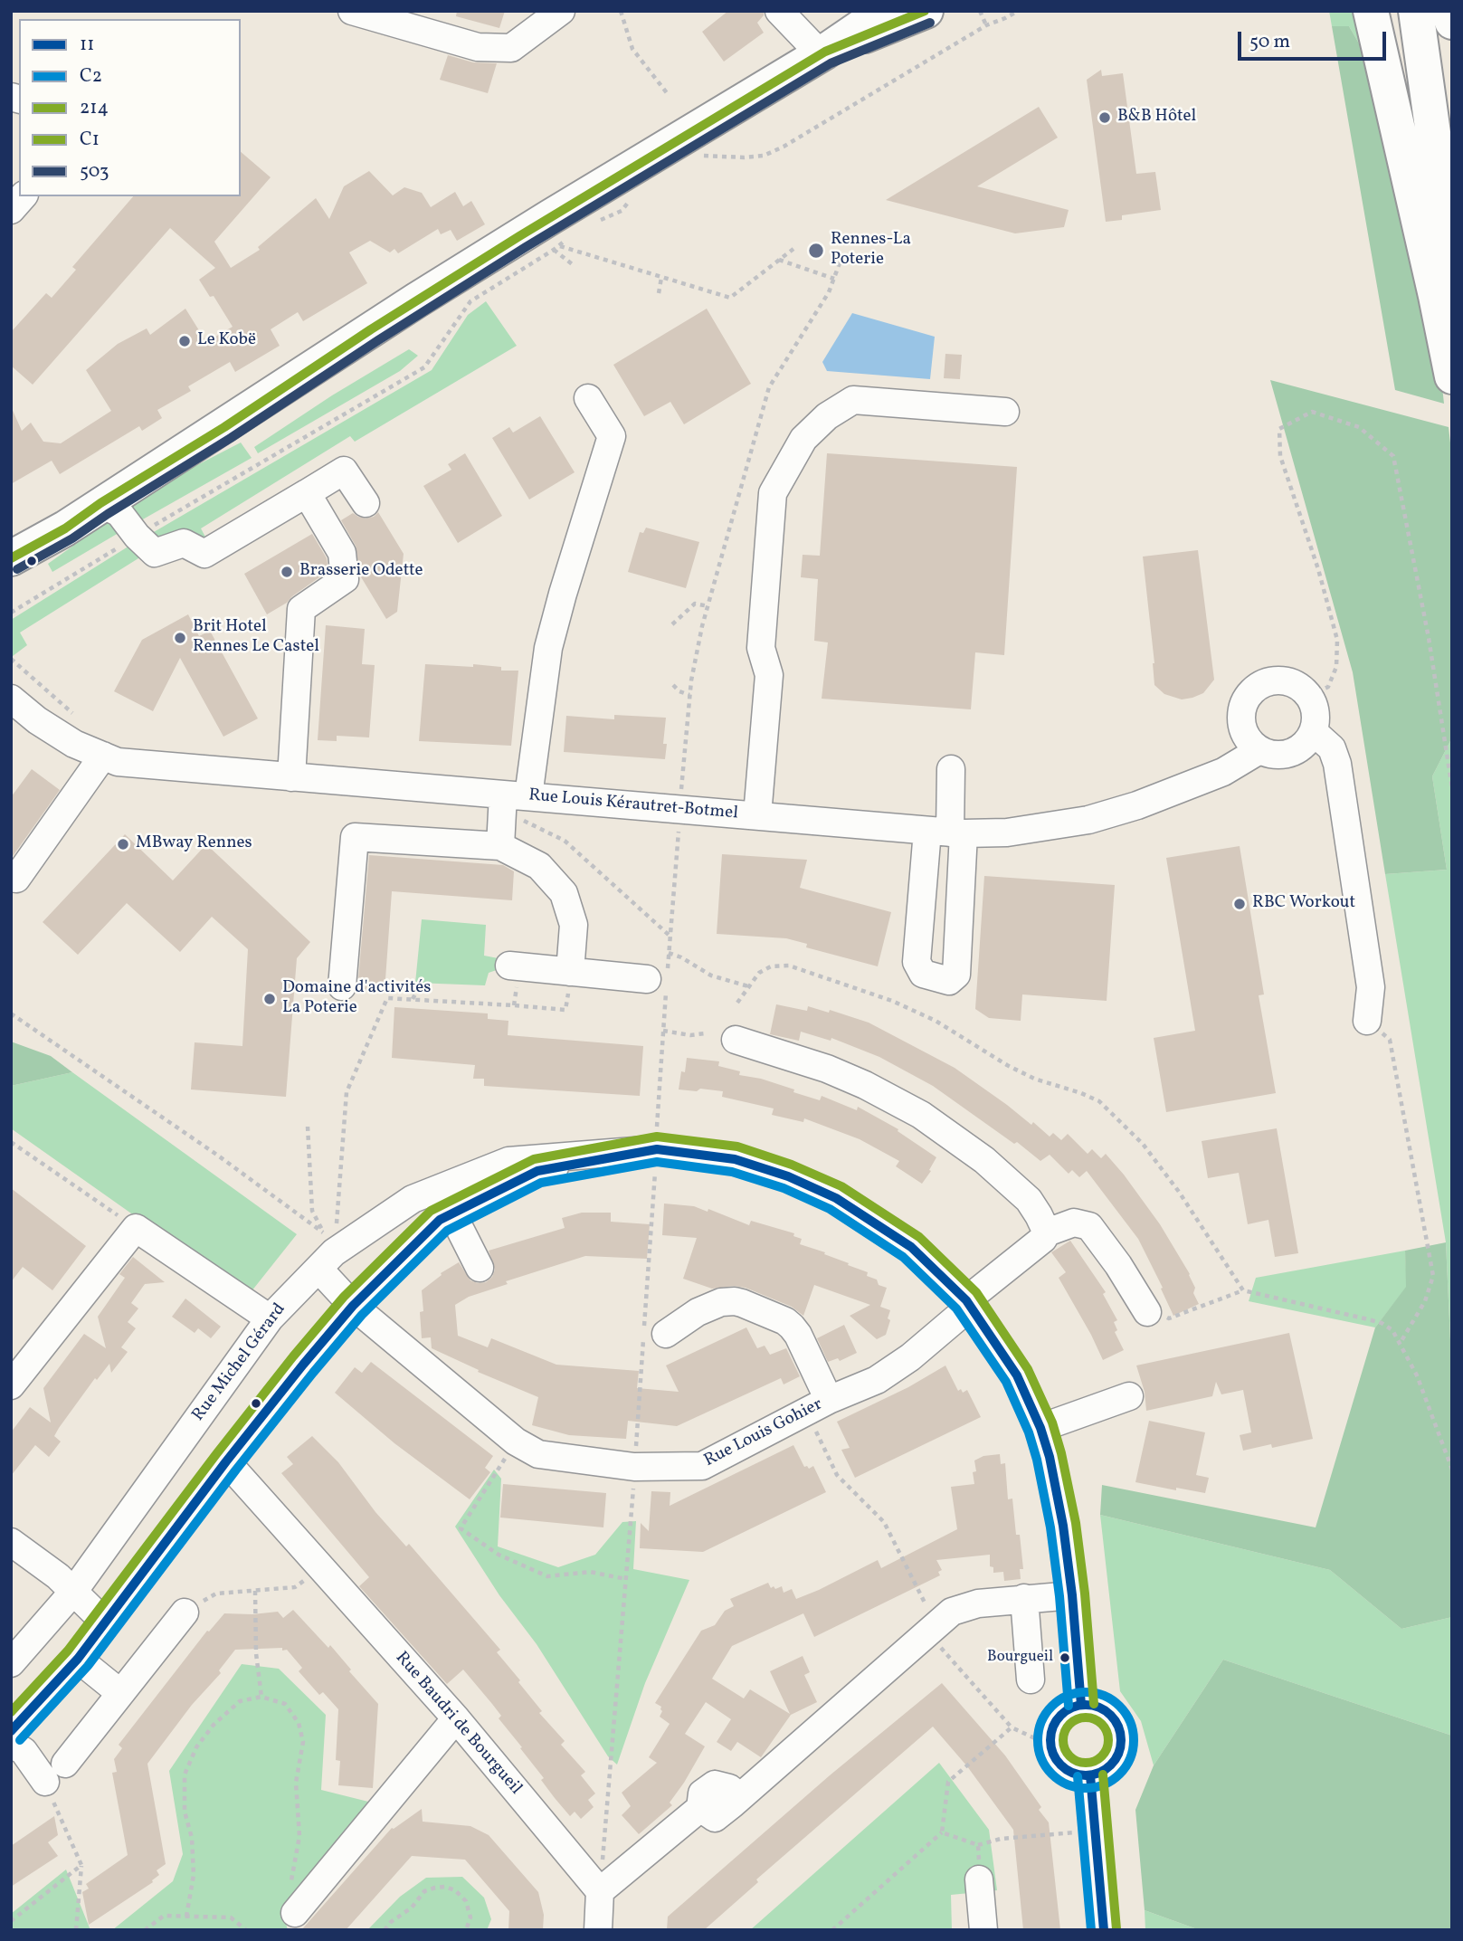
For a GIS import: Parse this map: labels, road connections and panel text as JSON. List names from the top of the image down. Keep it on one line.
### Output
{"streets":{"street":["Rue Louis Kérautret-Botmel","Rue Michel Gérard","Rue Louis Gohier","Rue Baudri de Bourgueil"]},"crossings":[["Rue Michel Gérard","Rue Louis Gohier"],["Rue Michel Gérard","Rue Baudri de Bourgueil"]],"places":["B&B Hôtel","Rennes-La Poterie","Le Kobë","Brasserie Odette","Brit Hotel Rennes Le Castel","MBway Rennes","RBC Workout","Domaine d'activités La Poterie","Bourgueil"],"lines":["transit line C1","transit line 503","transit line 214","transit line 11","transit line C2"],"legend":["11","C2","214","C1","503"],"scale_bar":"50 m"}
